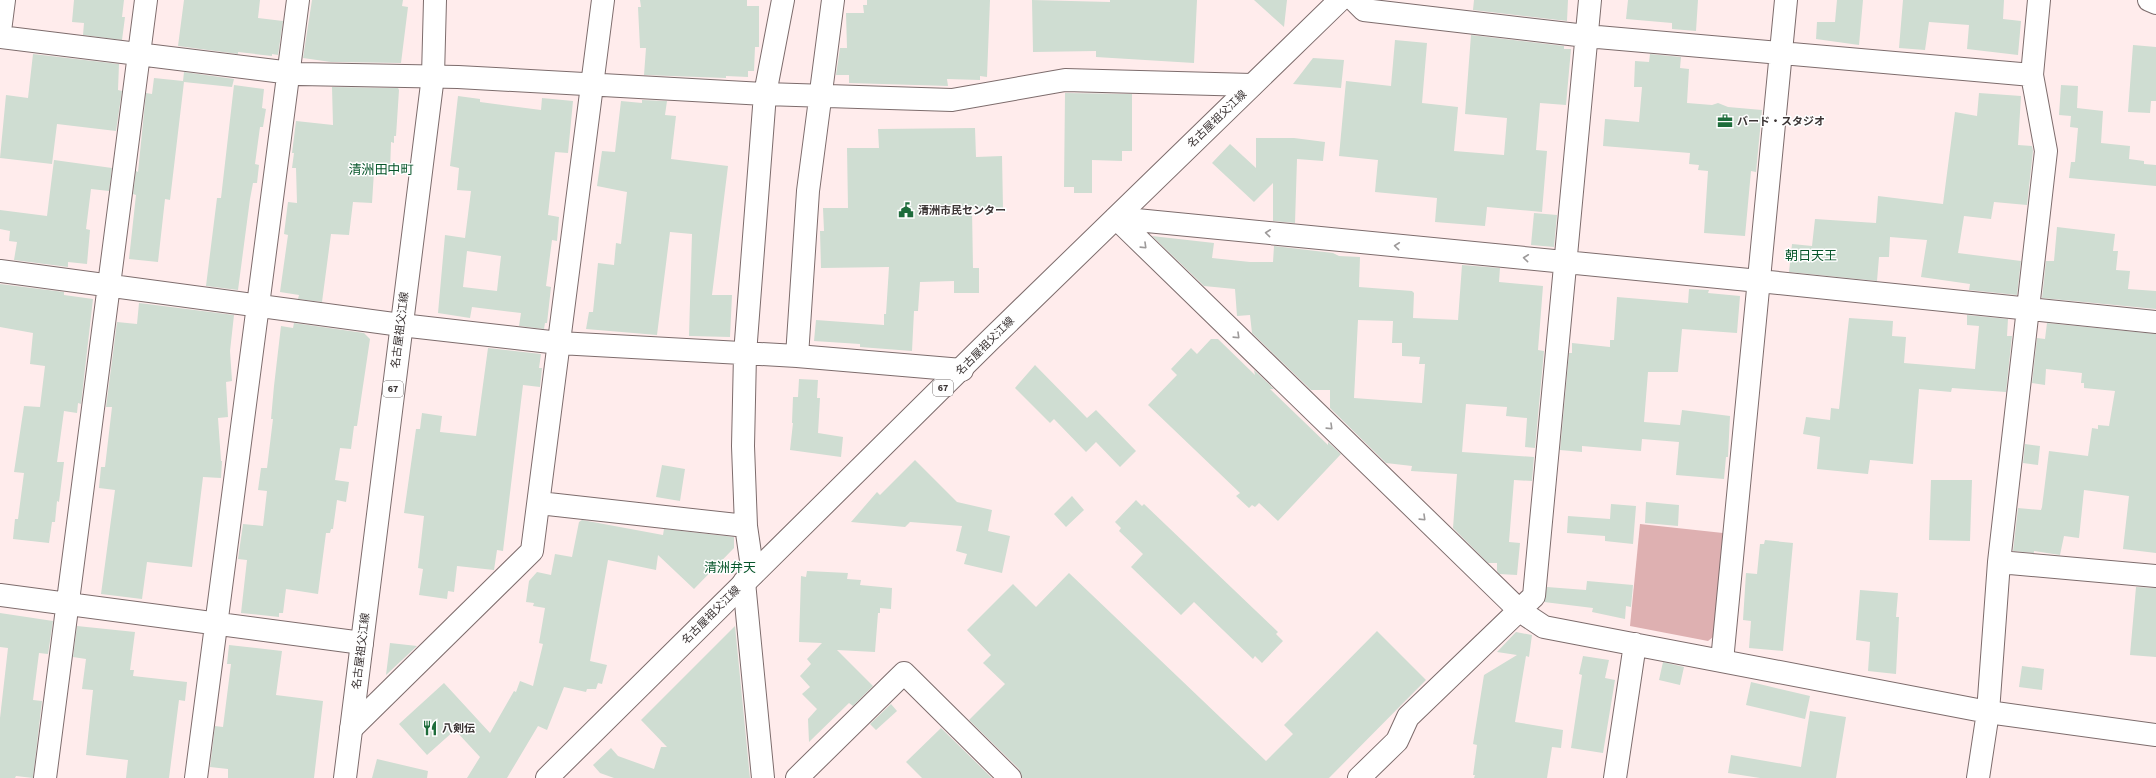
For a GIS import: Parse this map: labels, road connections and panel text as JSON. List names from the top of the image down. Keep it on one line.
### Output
{"streets":{"street":["名古屋祖父江線","67"]},"districts":["清洲田中町","朝日天王","清洲弁天"],"places":{"office":["バード・スタジオ"],"public building":["清洲市民センター"],"restaurant":["八剣伝"]}}
